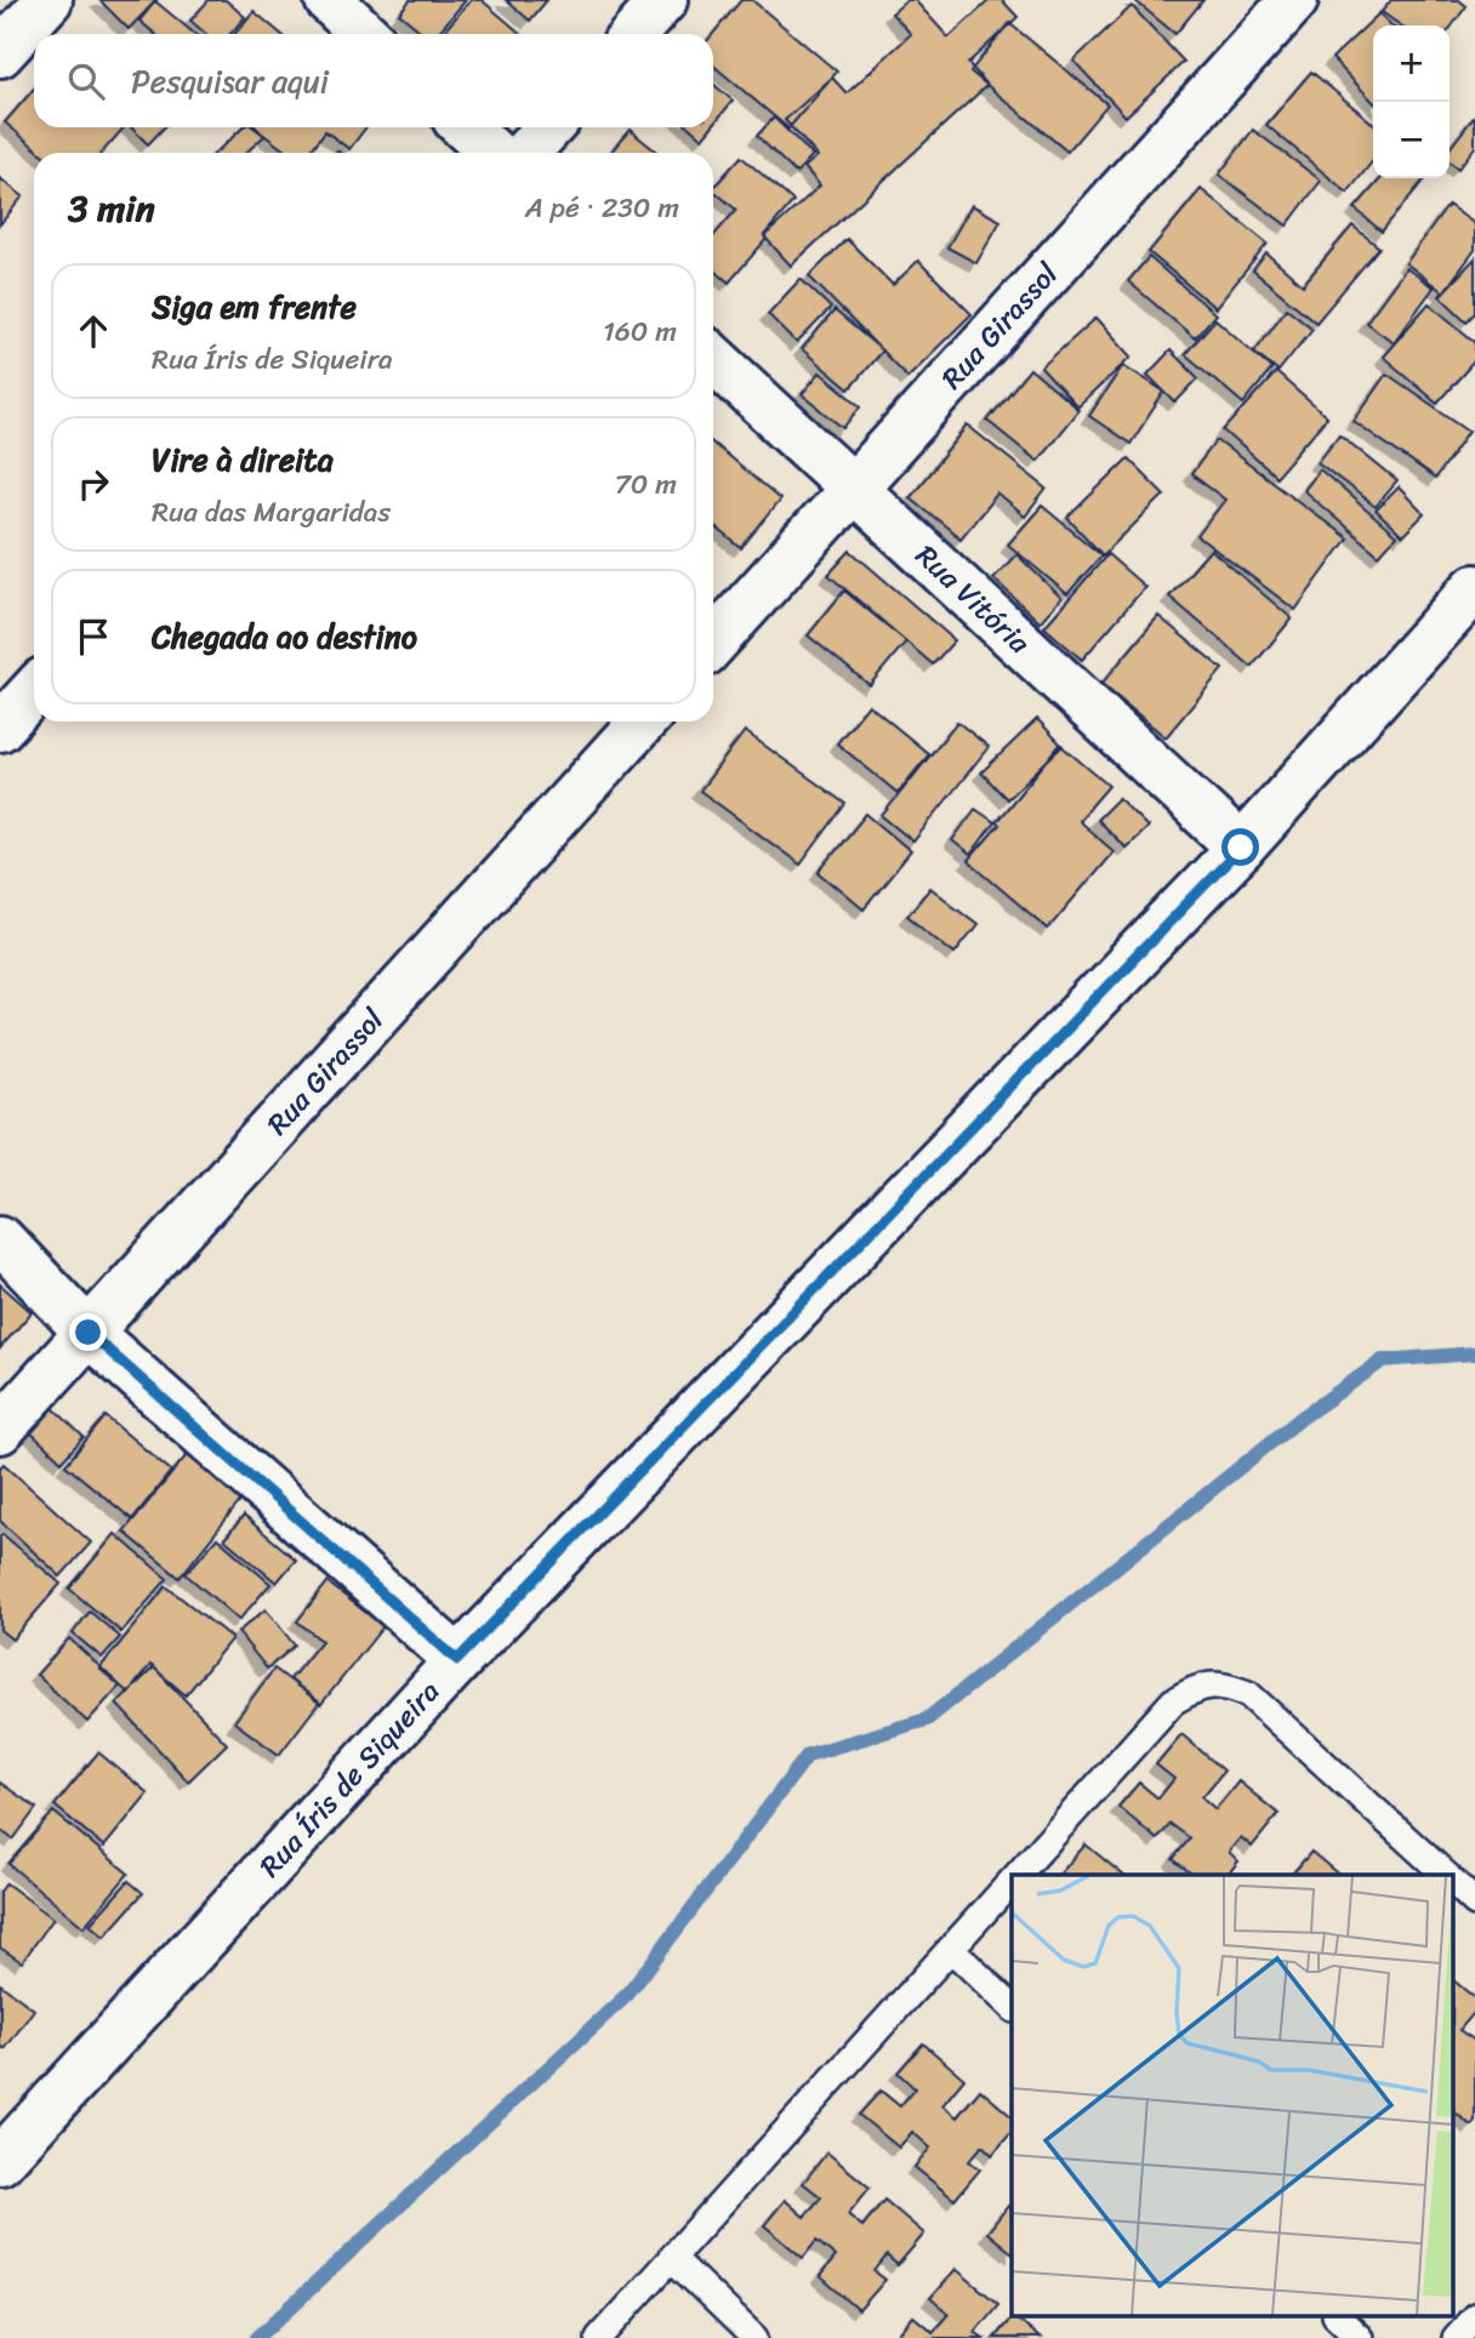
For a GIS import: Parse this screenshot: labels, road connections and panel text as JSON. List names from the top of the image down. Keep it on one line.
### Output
{"streets":{"street":["Rua Girassol","Rua Vitória","Rua Íris de Siqueira"]},"crossings":[["Rua Girassol","Rua Vitória"],["Rua Vitória","Rua Íris de Siqueira"]],"page":{"map_buttons":["+","−"],"search":"Pesquisar aqui","heading":["3 min","A pé · 230 m"],"list":[["Siga em frente","Rua Íris de Siqueira","160 m"],["Vire à direita","Rua das Margaridas","70 m"],"Chegada ao destino"]}}
